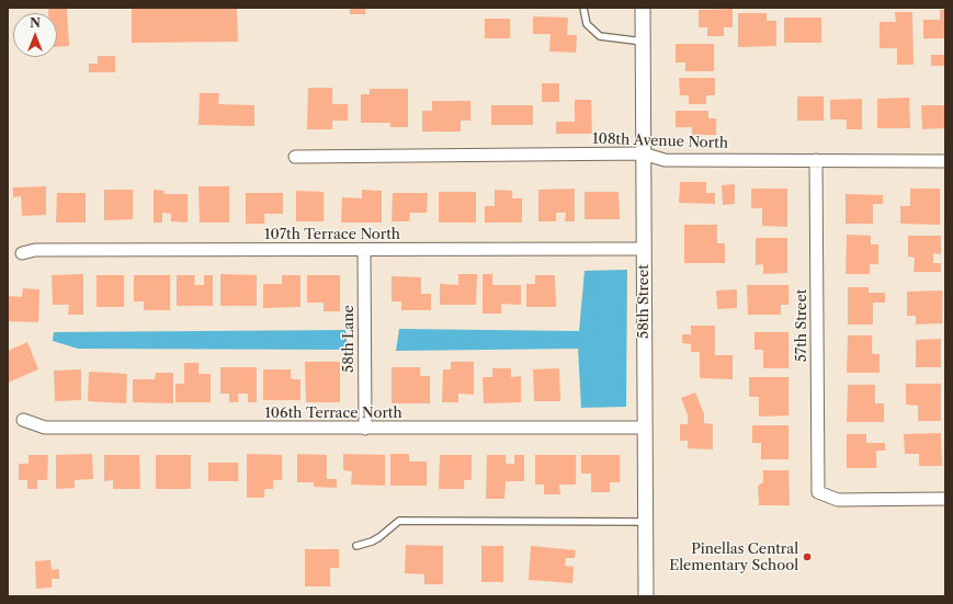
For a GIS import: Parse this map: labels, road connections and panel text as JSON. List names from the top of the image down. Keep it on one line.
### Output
{"streets":{"street":["108th Avenue North","107th Terrace North","58th Street","57th Street","58th Lane","106th Terrace North"]},"crossings":[["108th Avenue North","58th Street"],["108th Avenue North","57th Street"],["107th Terrace North","58th Street"],["107th Terrace North","58th Lane"],["58th Street","106th Terrace North"],["58th Lane","106th Terrace North"]],"places":["Pinellas Central Elementary School"],"north":"top"}
